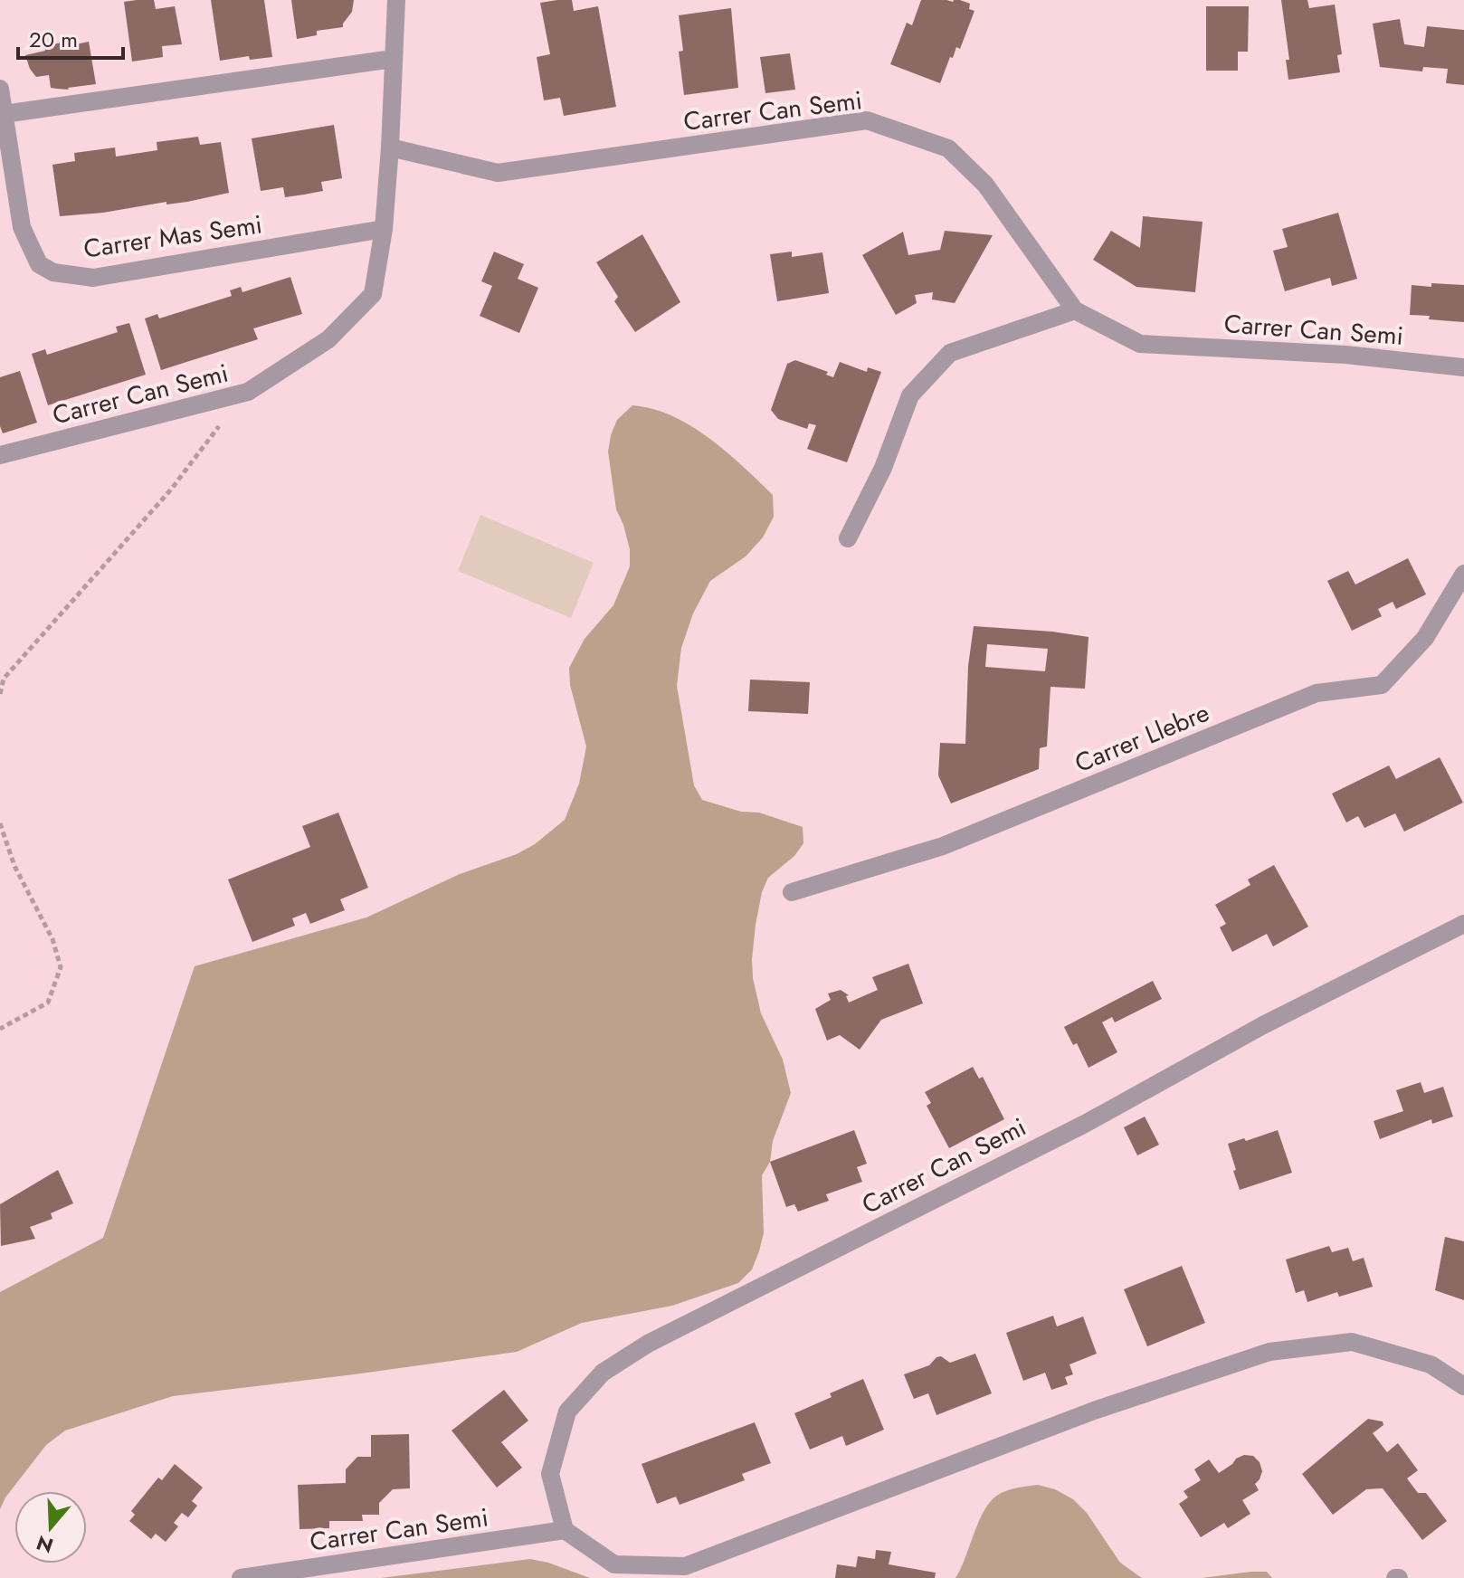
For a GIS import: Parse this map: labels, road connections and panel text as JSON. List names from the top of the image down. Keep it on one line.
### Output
{"streets":{"street":["Carrer Can Semi","Carrer Mas Semi","Carrer Llebre"]},"crossings":[["Carrer Can Semi","Carrer Mas Semi"]],"scale_bar":"20 m","north":"bottom"}
